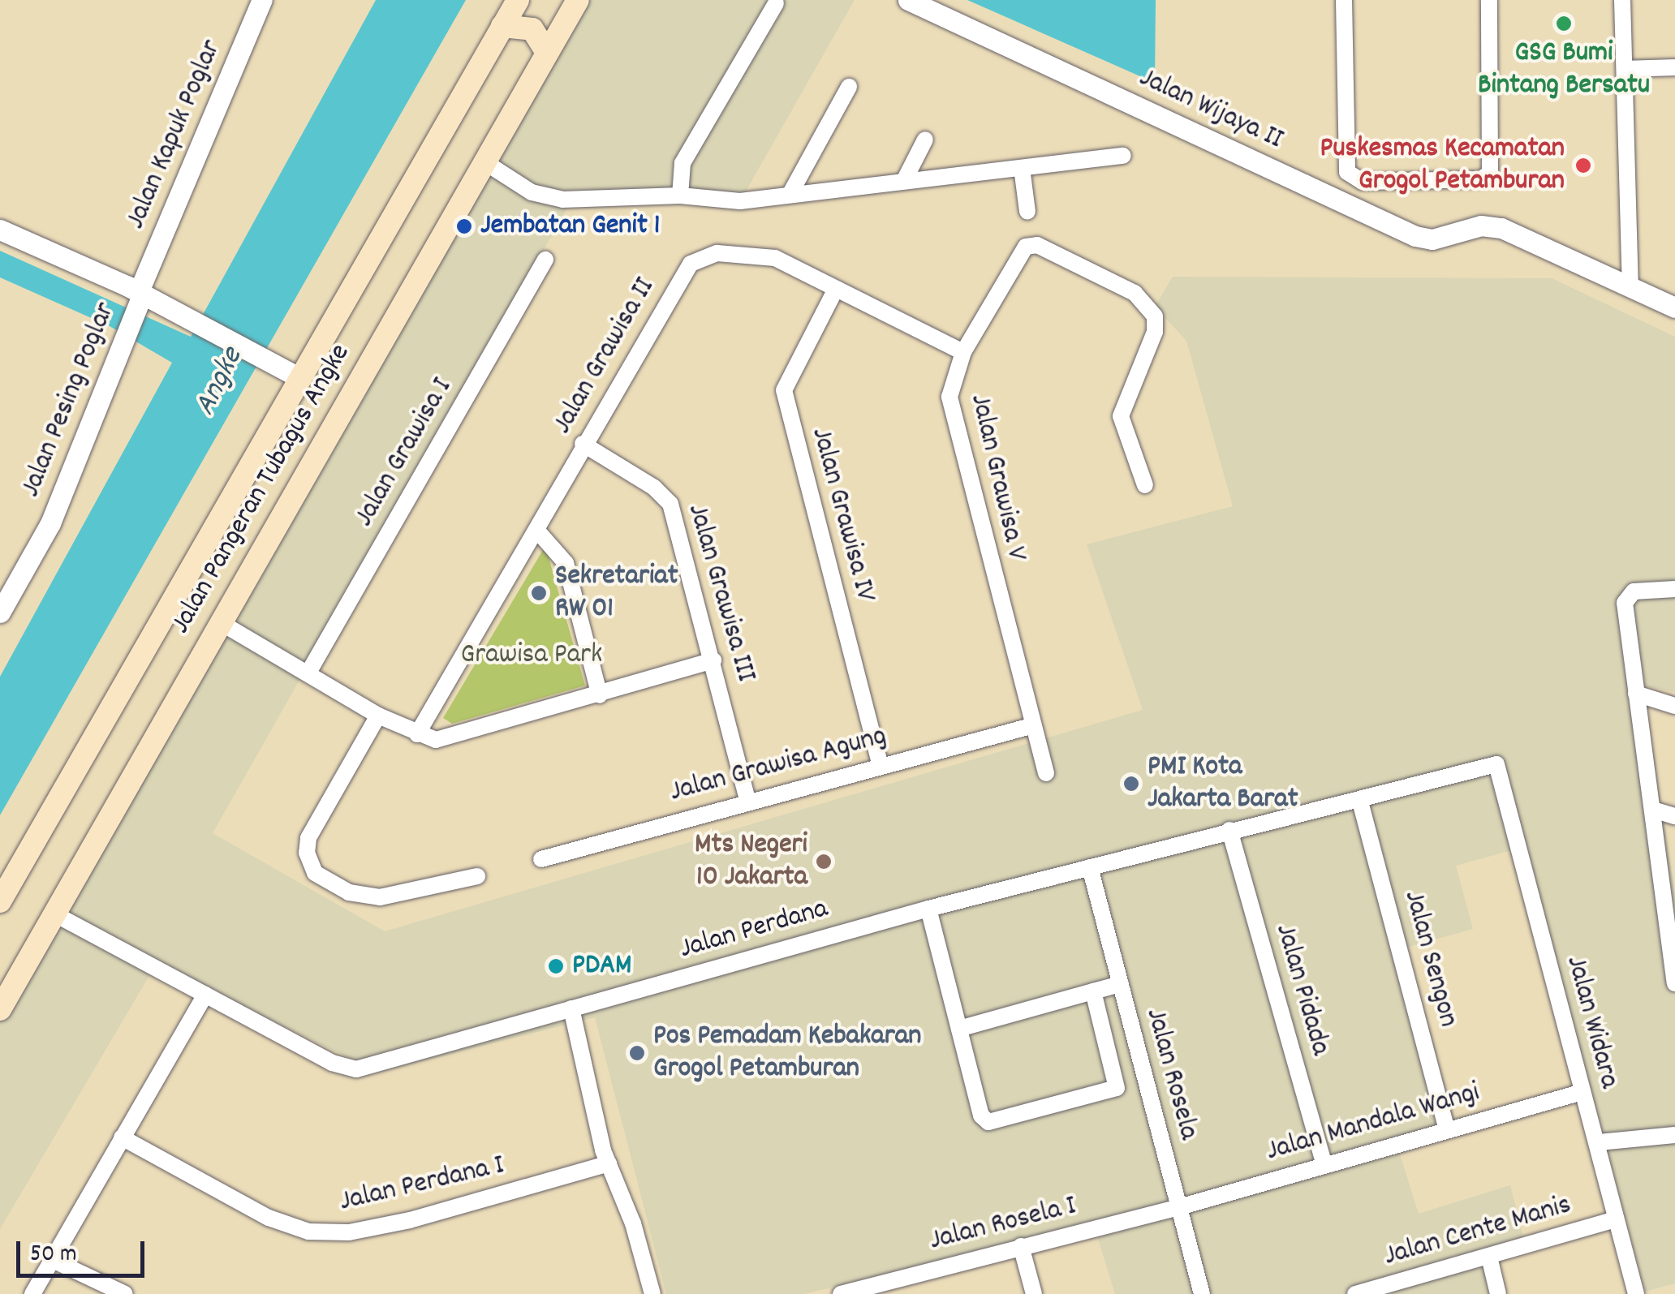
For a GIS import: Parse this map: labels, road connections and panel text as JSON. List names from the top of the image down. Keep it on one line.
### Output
{"streets":{"main road":["Jalan Pangeran Tubagus Angke"],"street":["Jalan Wijaya II","Jalan Kapuk Poglar","Jalan Grawisa II","Jalan Pesing Poglar","Jalan Grawisa I","Jalan Grawisa V","Jalan Grawisa IV","Jalan Grawisa III","Jalan Grawisa Agung","Jalan Perdana","Jalan Sengon","Jalan Pidada","Jalan Widara","Jalan Rosela","Jalan Mandala Wangi","Jalan Perdana I","Jalan Rosela I","Jalan Cente Manis"]},"crossings":[["Jalan Kapuk Poglar","Jalan Pesing Poglar"],["Jalan Grawisa II","Jalan Grawisa V"],["Jalan Grawisa II","Jalan Grawisa IV"],["Jalan Grawisa II","Jalan Grawisa III"],["Jalan Grawisa V","Jalan Grawisa Agung"],["Jalan Pangeran Tubagus Angke","Jalan Perdana"],["Jalan Grawisa IV","Jalan Grawisa Agung"],["Jalan Grawisa III","Jalan Grawisa Agung"],["Jalan Perdana","Jalan Sengon"],["Jalan Perdana","Jalan Pidada"],["Jalan Perdana","Jalan Widara"],["Jalan Perdana","Jalan Rosela"],["Jalan Sengon","Jalan Mandala Wangi"],["Jalan Pidada","Jalan Mandala Wangi"],["Jalan Widara","Jalan Mandala Wangi"],["Jalan Widara","Jalan Cente Manis"],["Jalan Rosela","Jalan Mandala Wangi"],["Jalan Rosela","Jalan Rosela I"],["Jalan Mandala Wangi","Jalan Rosela I"]],"water":["Angke"],"parks":["Grawisa Park"],"places":["GSG Bumi Bintang Bersatu","Puskesmas Kecamatan Grogol Petamburan","Jembatan Genit 1","Sekretariat RW 01","PMI Kota Jakarta Barat","Mts Negeri 10 Jakarta","PDAM","Pos Pemadam Kebakaran Grogol Petamburan"],"scale_bar":"50 m"}
